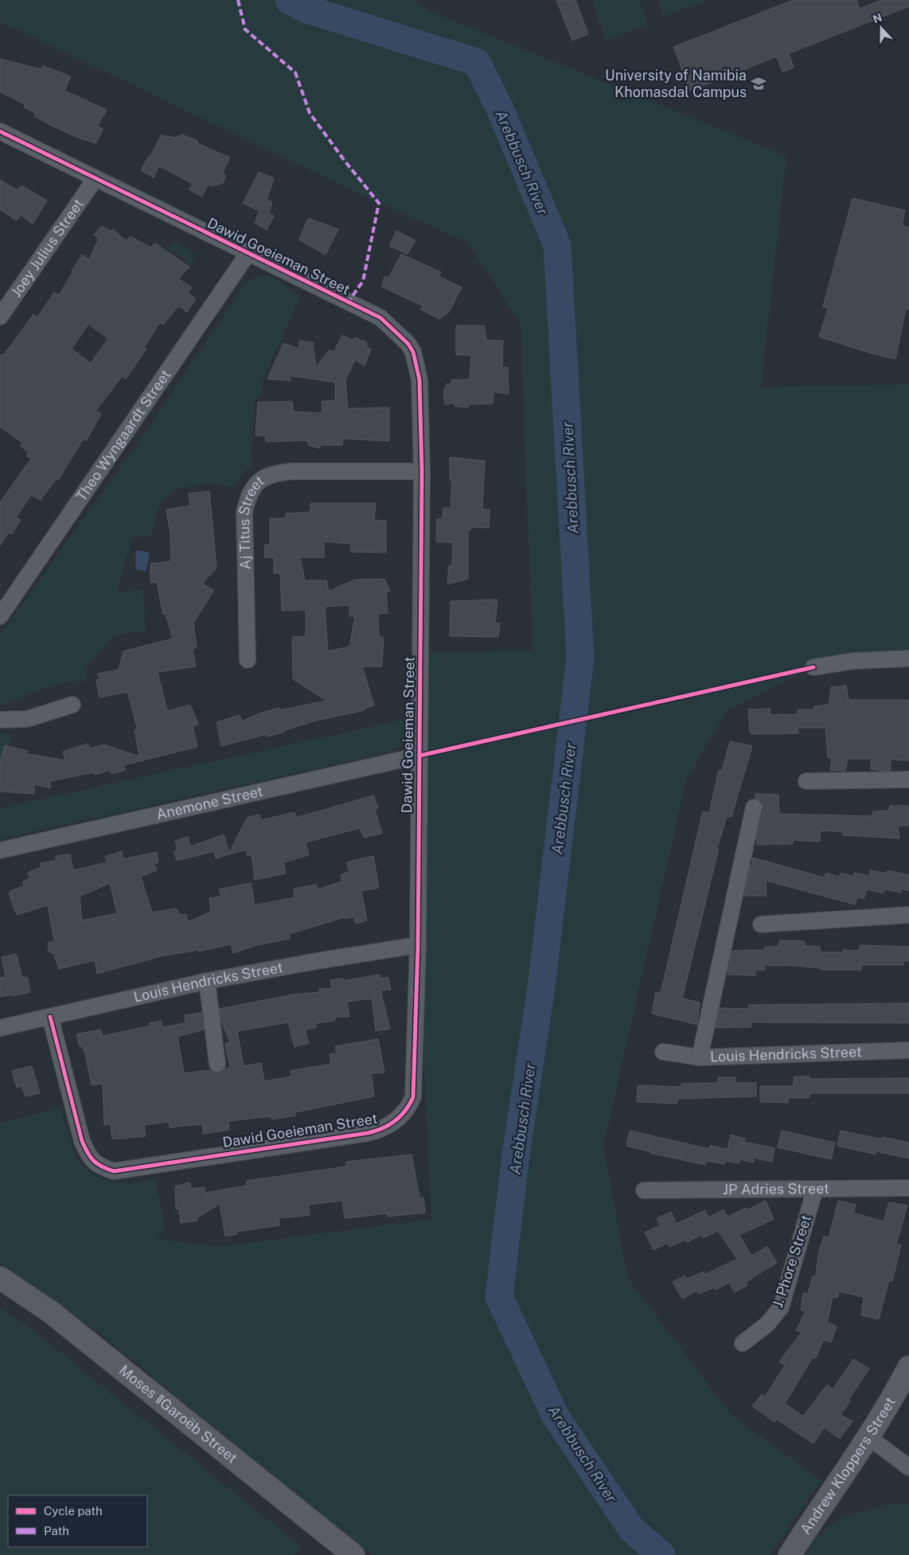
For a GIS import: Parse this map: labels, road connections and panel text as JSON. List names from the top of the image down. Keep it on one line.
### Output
{"streets":{"main road":["Moses ǁGaroëb Street","Andrew Kloppers Street"],"street":["Joey Julius Street","Dawid Goeieman Street","Theo Wyngaardt Street","Aj Titus Street","Anemone Street","Louis Hendricks Street","JP Adries Street","J. Phore Street"]},"crossings":[["Joey Julius Street","Dawid Goeieman Street"],["Dawid Goeieman Street","Theo Wyngaardt Street"],["Dawid Goeieman Street","Aj Titus Street"],["Dawid Goeieman Street","Anemone Street"],["Dawid Goeieman Street","Louis Hendricks Street"],["JP Adries Street","J. Phore Street"]],"water":["Arebbusch River"],"places":{"school or university":["University of Namibia Khomasdal Campus"]},"legend":["Cycle path","Path"],"north":"top"}
